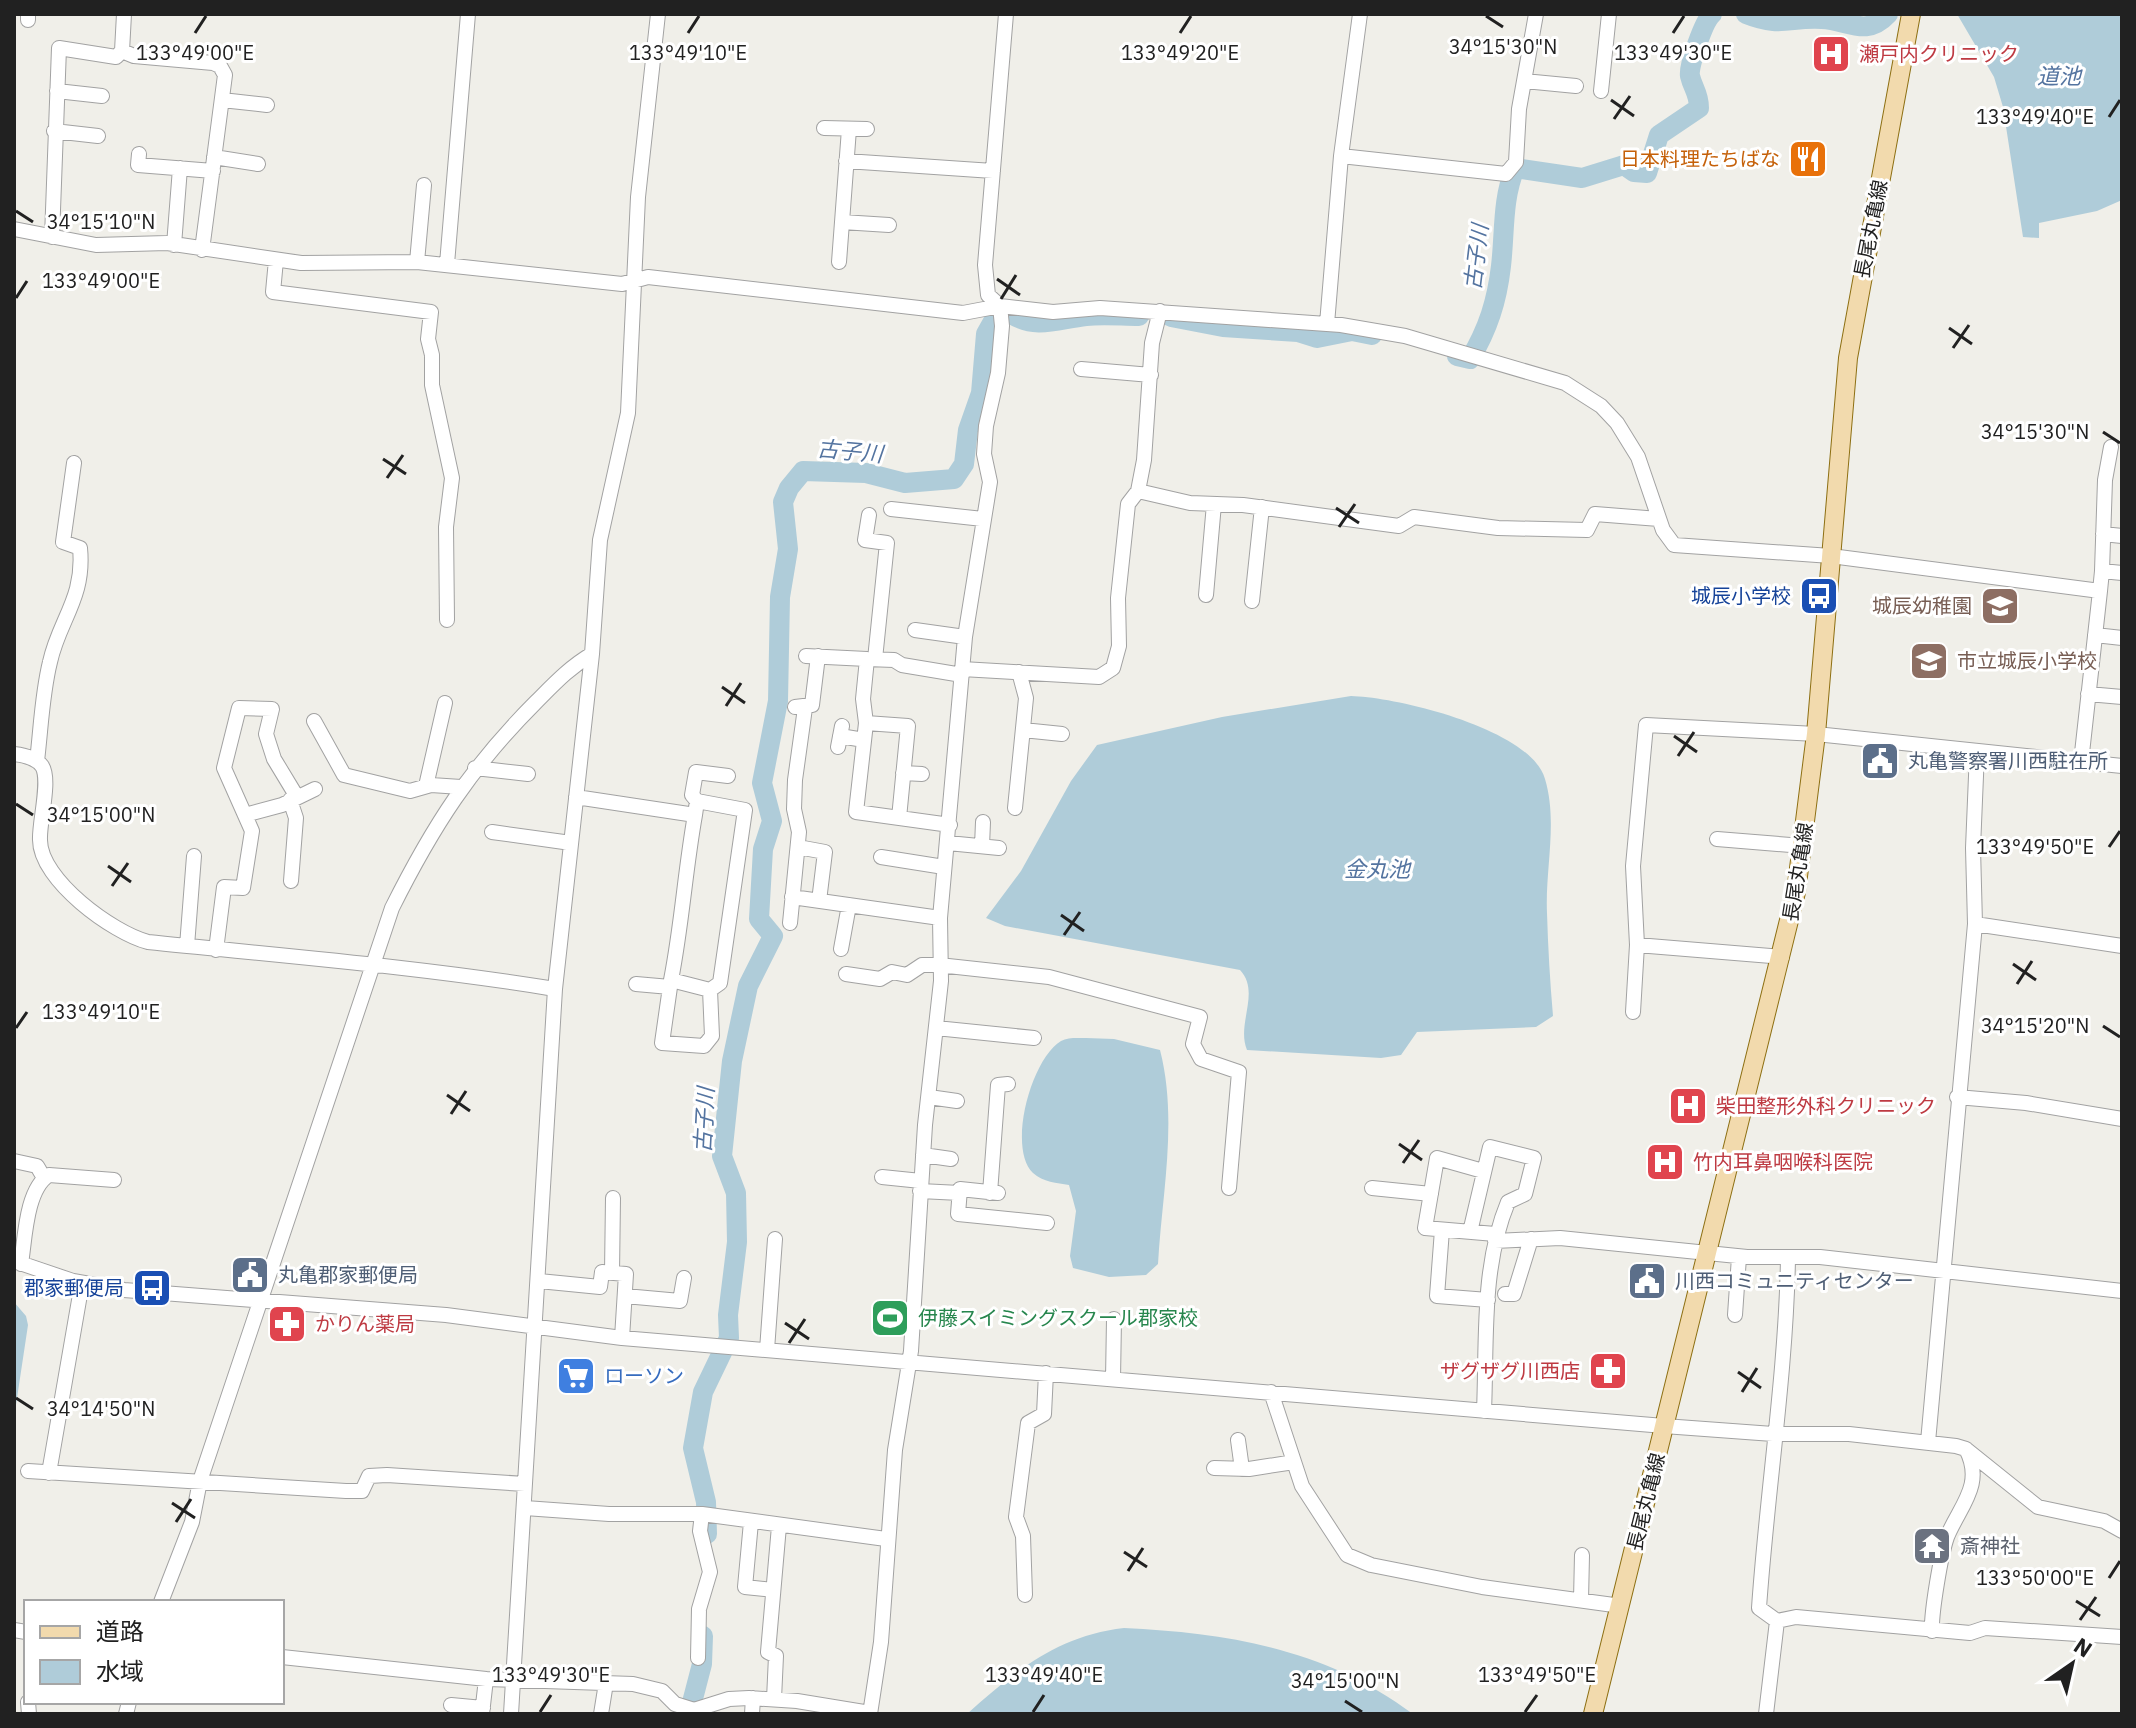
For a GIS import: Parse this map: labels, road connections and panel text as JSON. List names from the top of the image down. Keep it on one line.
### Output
{"streets":{"main road":["長尾丸亀線"]},"water":["道池","古子川","金丸池"],"places":{"hospital":["瀬戸内クリニック","柴田整形外科クリニック","竹内耳鼻咽喉科医院"],"restaurant":["日本料理たちばな"],"bus stop":["城辰小学校","郡家郵便局"],"school or university":["城辰幼稚園","市立城辰小学校"],"public building":["丸亀警察署川西駐在所","丸亀郡家郵便局","川西コミュニティセンター"],"sports":["伊藤スイミングスクール郡家校"],"pharmacy":["かりん薬局","ザグザグ川西店"],"supermarket":["ローソン"],"temple":["斎神社"]},"legend":["道路","水域"],"north":"top right","coordinates":["34°15'30\"N","133°49'00\"E","133°49'10\"E","133°49'20\"E","133°49'30\"E","133°49'40\"E","34°15'10\"N","34°15'00\"N","133°49'50\"E","34°15'20\"N","34°14'50\"N","133°50'00\"E"]}
